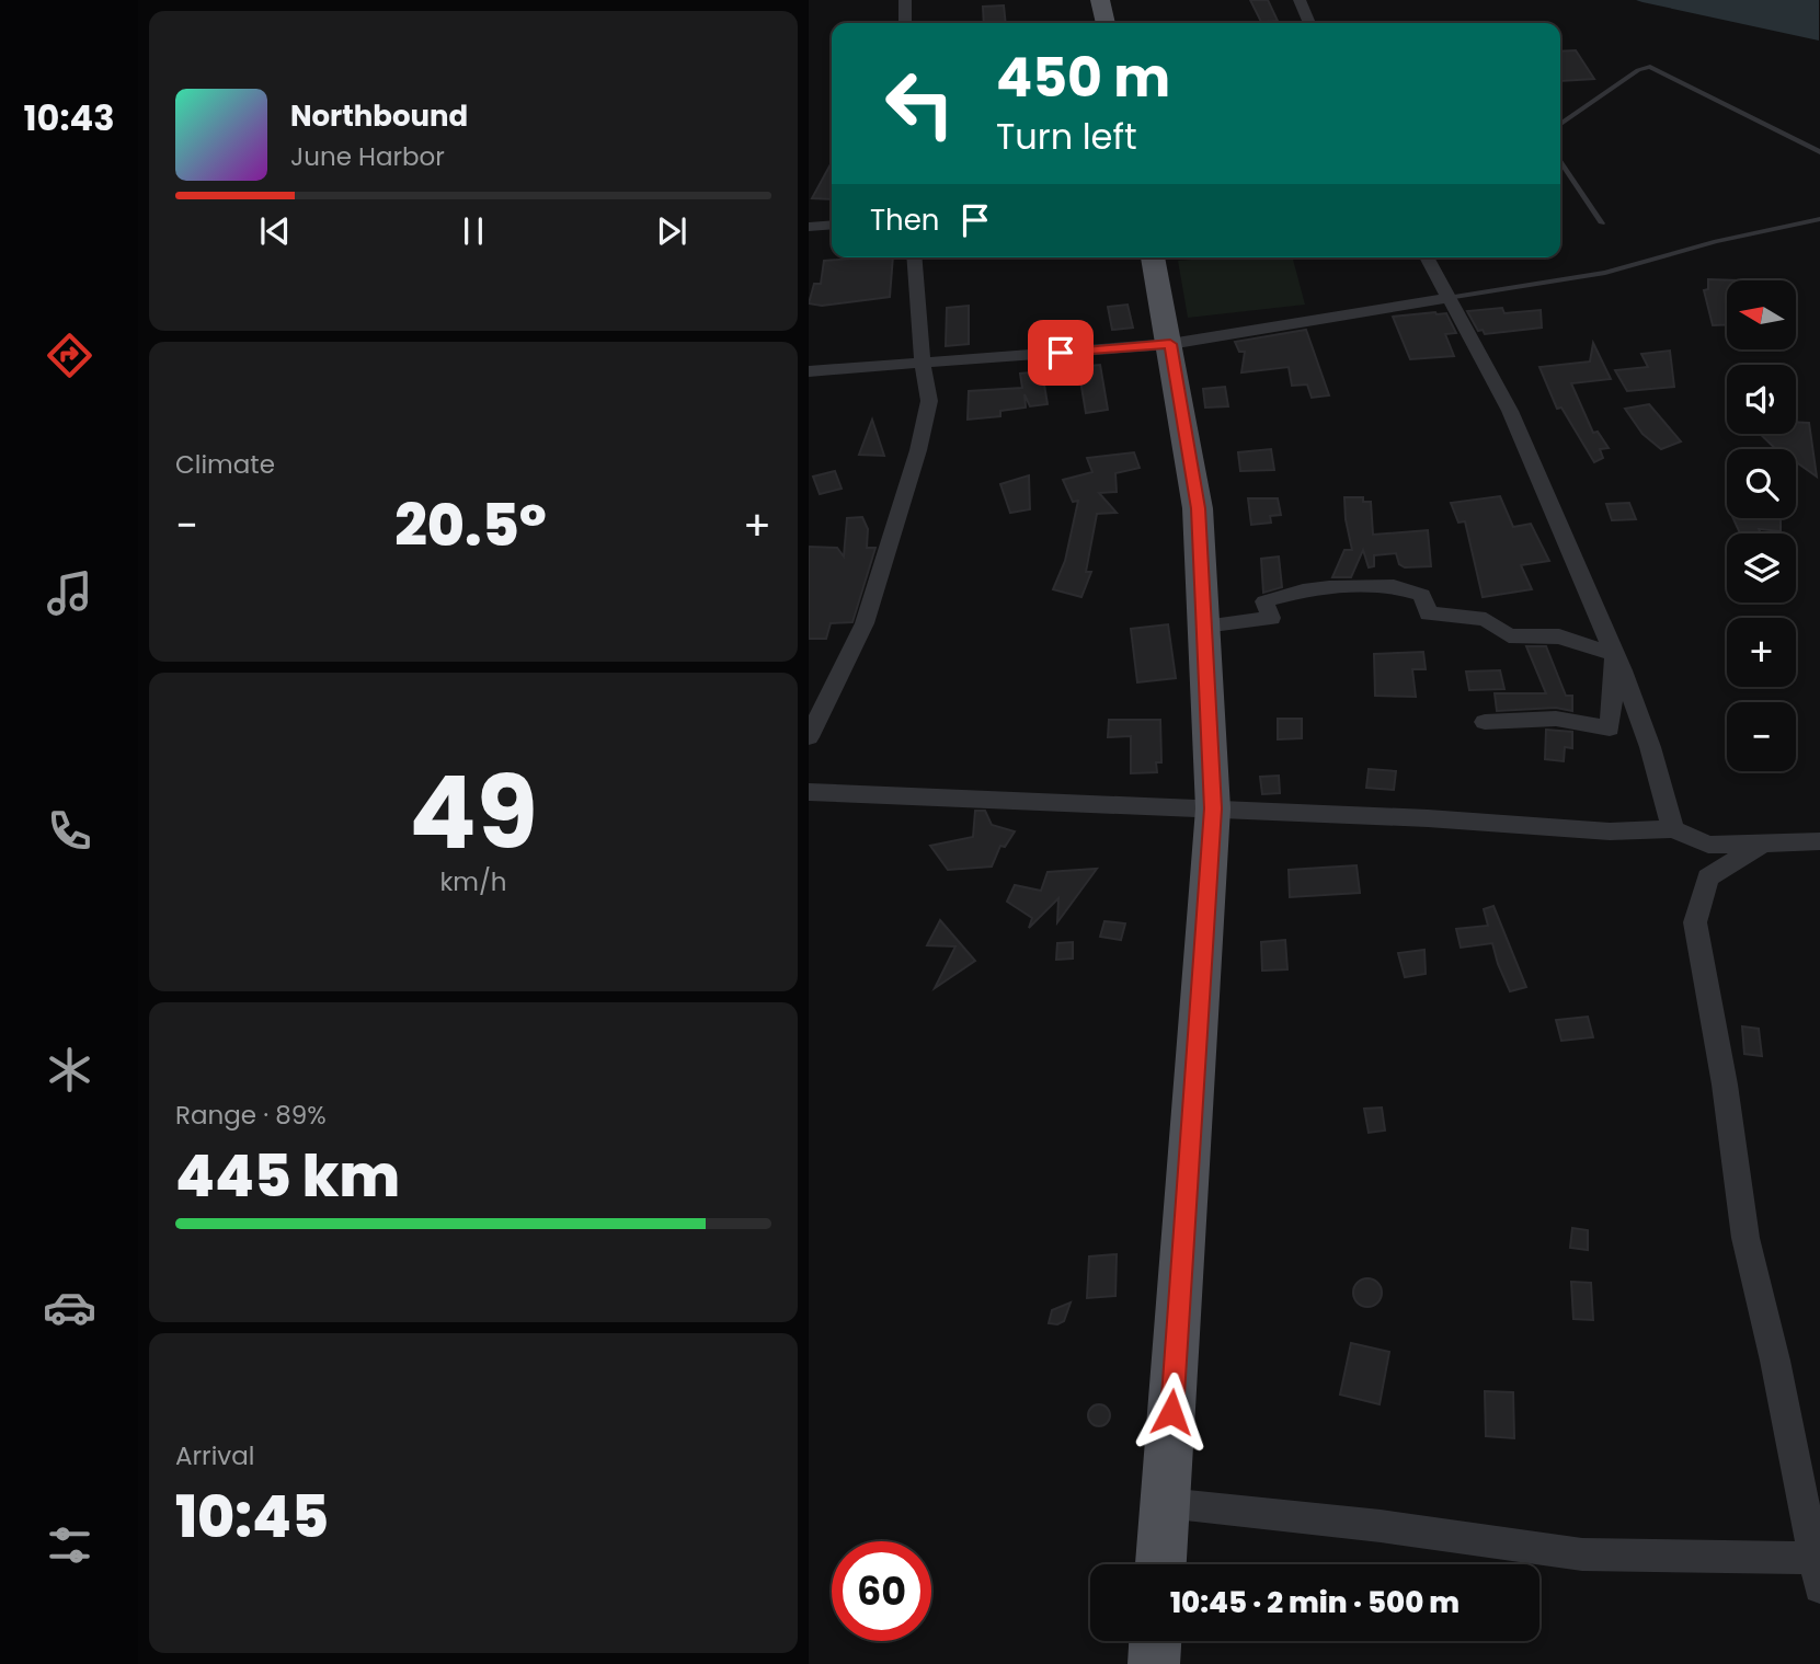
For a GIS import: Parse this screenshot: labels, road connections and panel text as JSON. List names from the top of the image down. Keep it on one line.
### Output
{"north":"left","page":{"tabs":"10:43","turn":["450 m","Turn left"],"song":["Northbound","June Harbor"],"then":"Then","map_buttons":["+","−"],"tile":["Climate",["49","km/h"],["Range · 89%","445 km"],["Arrival","10:45"]],"heat":["−","20.5°","+"],"limit":"60","trip":"10:45 · 2 min · 500 m"}}
